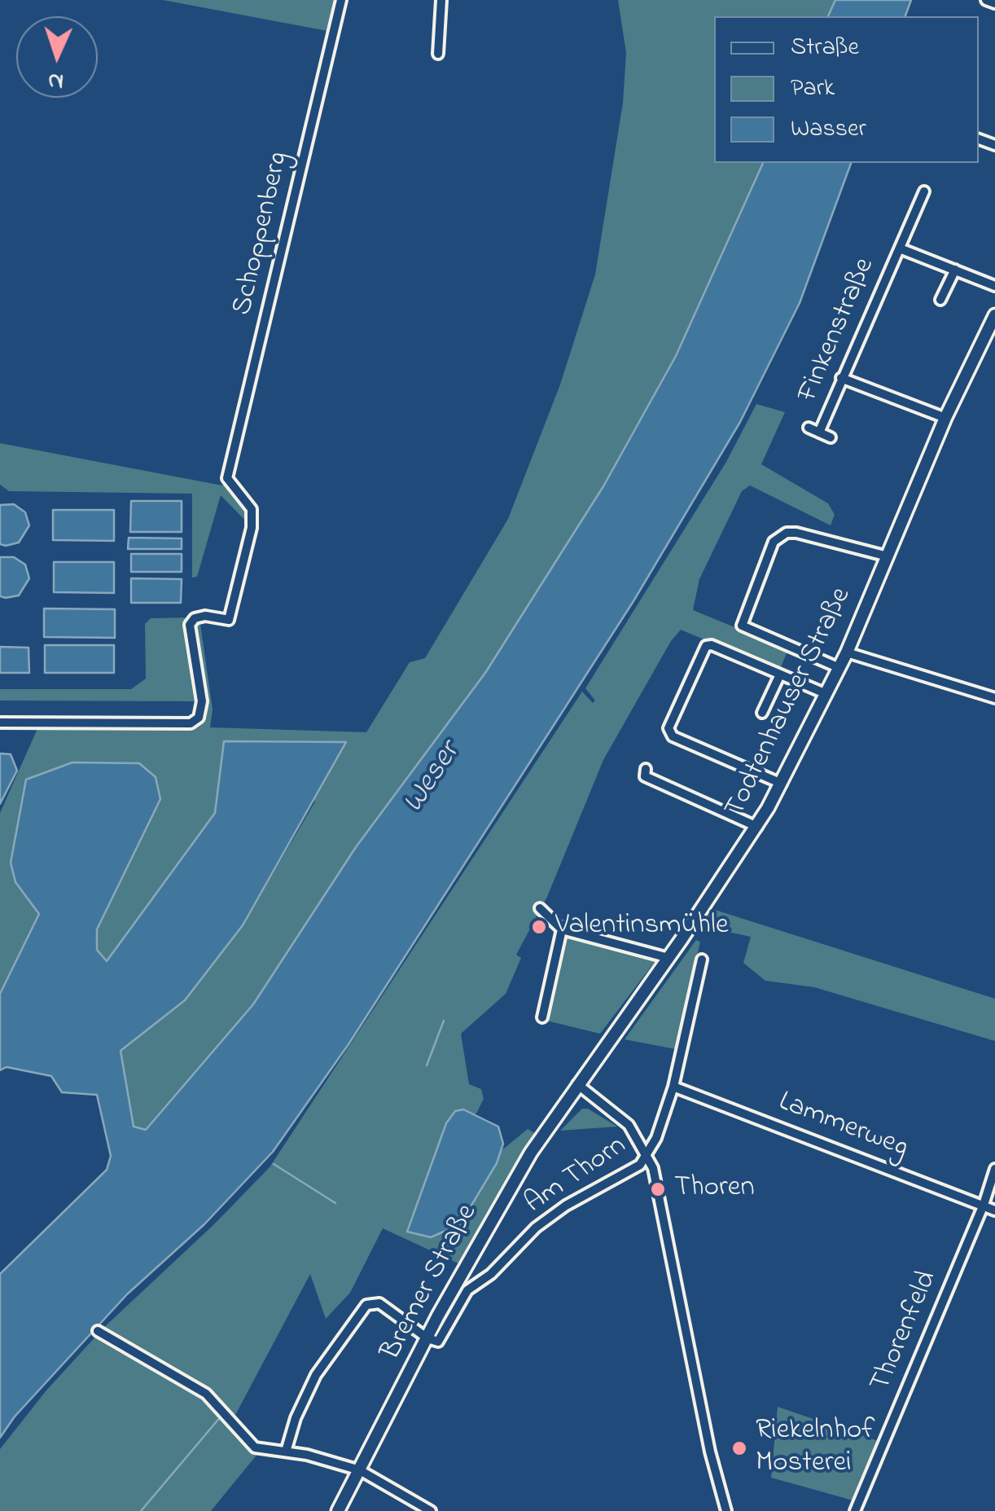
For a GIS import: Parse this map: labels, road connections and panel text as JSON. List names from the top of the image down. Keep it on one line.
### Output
{"streets":{"main road":["Todtenhauser Straße","Bremer Straße"],"street":["Schoppenberg","Finkenstraße","Lammerweg","Am Thorn","Thorenfeld"]},"crossings":[["Todtenhauser Straße","Bremer Straße"],["Lammerweg","Am Thorn"],["Lammerweg","Thorenfeld"],["Am Thorn","Bremer Straße"]],"water":["Weser"],"places":["Valentinsmühle","Thoren","Riekelnhof Mosterei"],"legend":["Straße","Park","Wasser"],"north":"bottom"}
